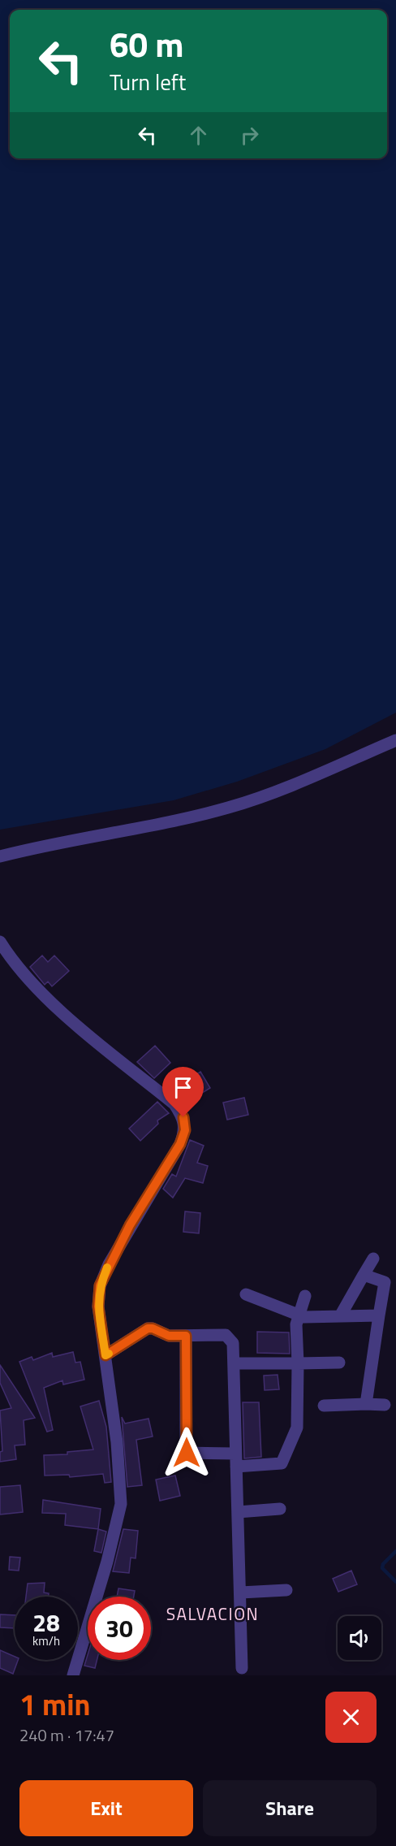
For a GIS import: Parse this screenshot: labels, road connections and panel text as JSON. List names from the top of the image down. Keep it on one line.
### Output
{"districts":["SALVACION"],"page":{"turn":["60 m","Turn left"],"speed":"28 km/h","limit":"30","heading":["1 min","240 m · 17:47"],"buttons":["Exit","Share"]}}
